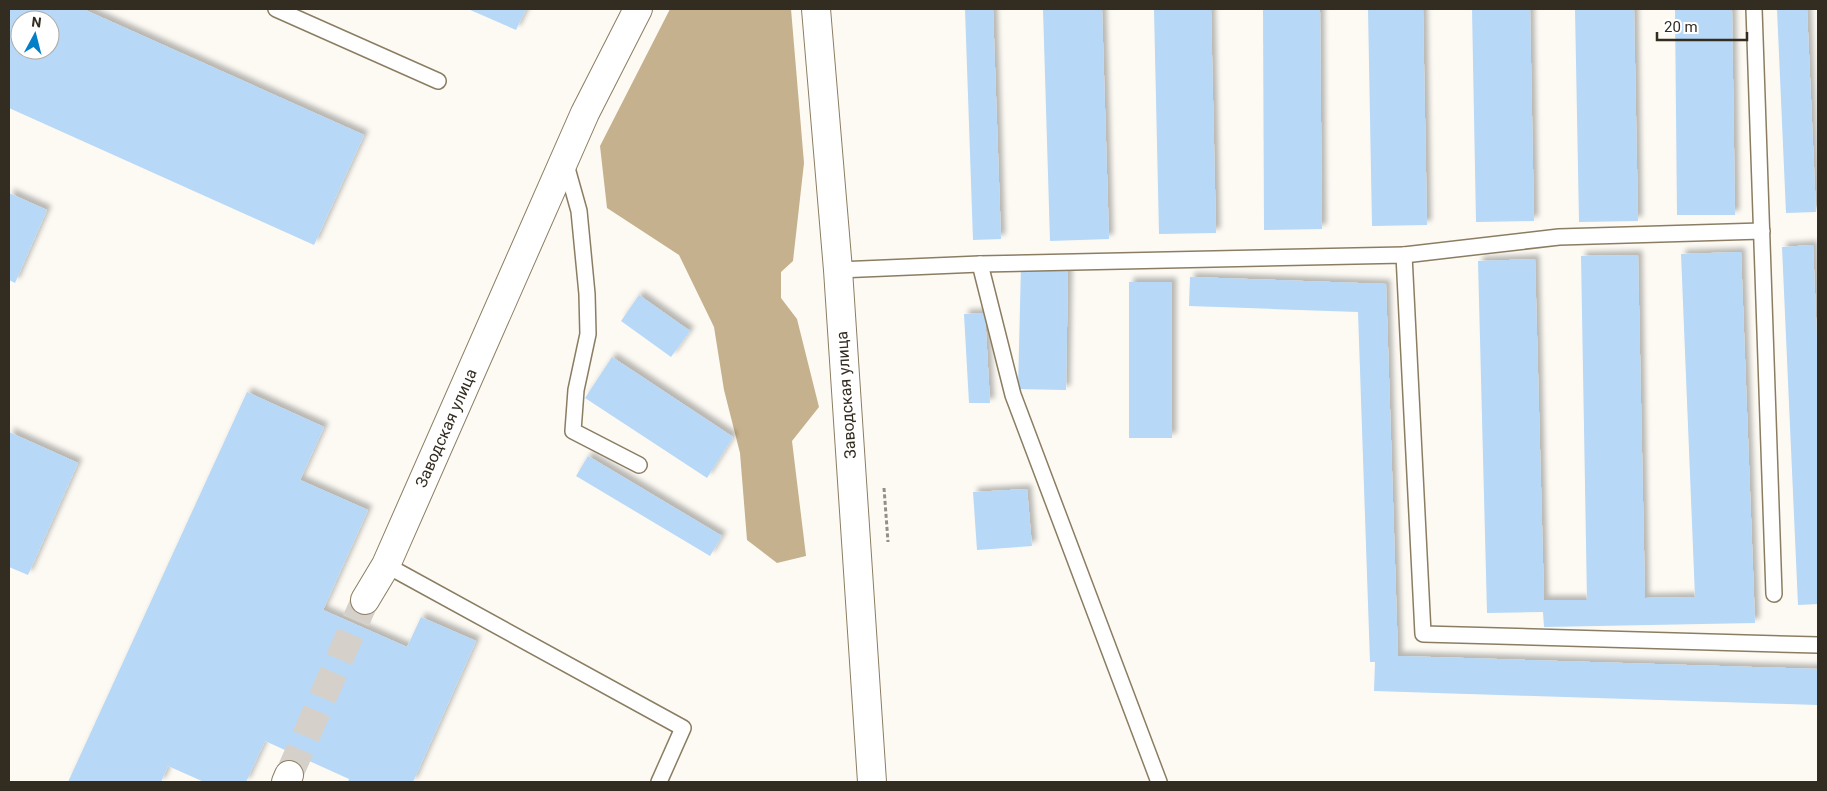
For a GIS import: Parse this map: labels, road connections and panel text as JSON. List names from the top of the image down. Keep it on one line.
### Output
{"streets":{"street":["Заводская улица"]},"scale_bar":"20 m","north":"top"}
